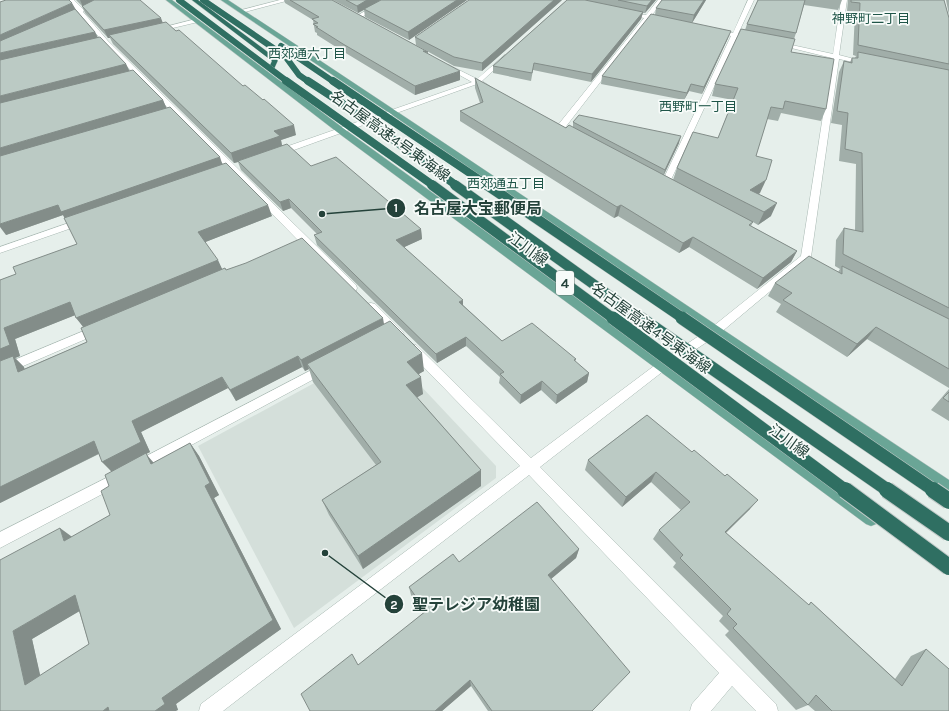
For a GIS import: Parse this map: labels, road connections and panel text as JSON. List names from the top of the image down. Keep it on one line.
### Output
{"streets":{"highway":["名古屋高速4号東海線","4"],"main road":["江川線"]},"districts":["神野町二丁目","西郊通六丁目","西野町一丁目","西郊通五丁目"],"places":["名古屋大宝郵便局","聖テレジア幼稚園"]}
